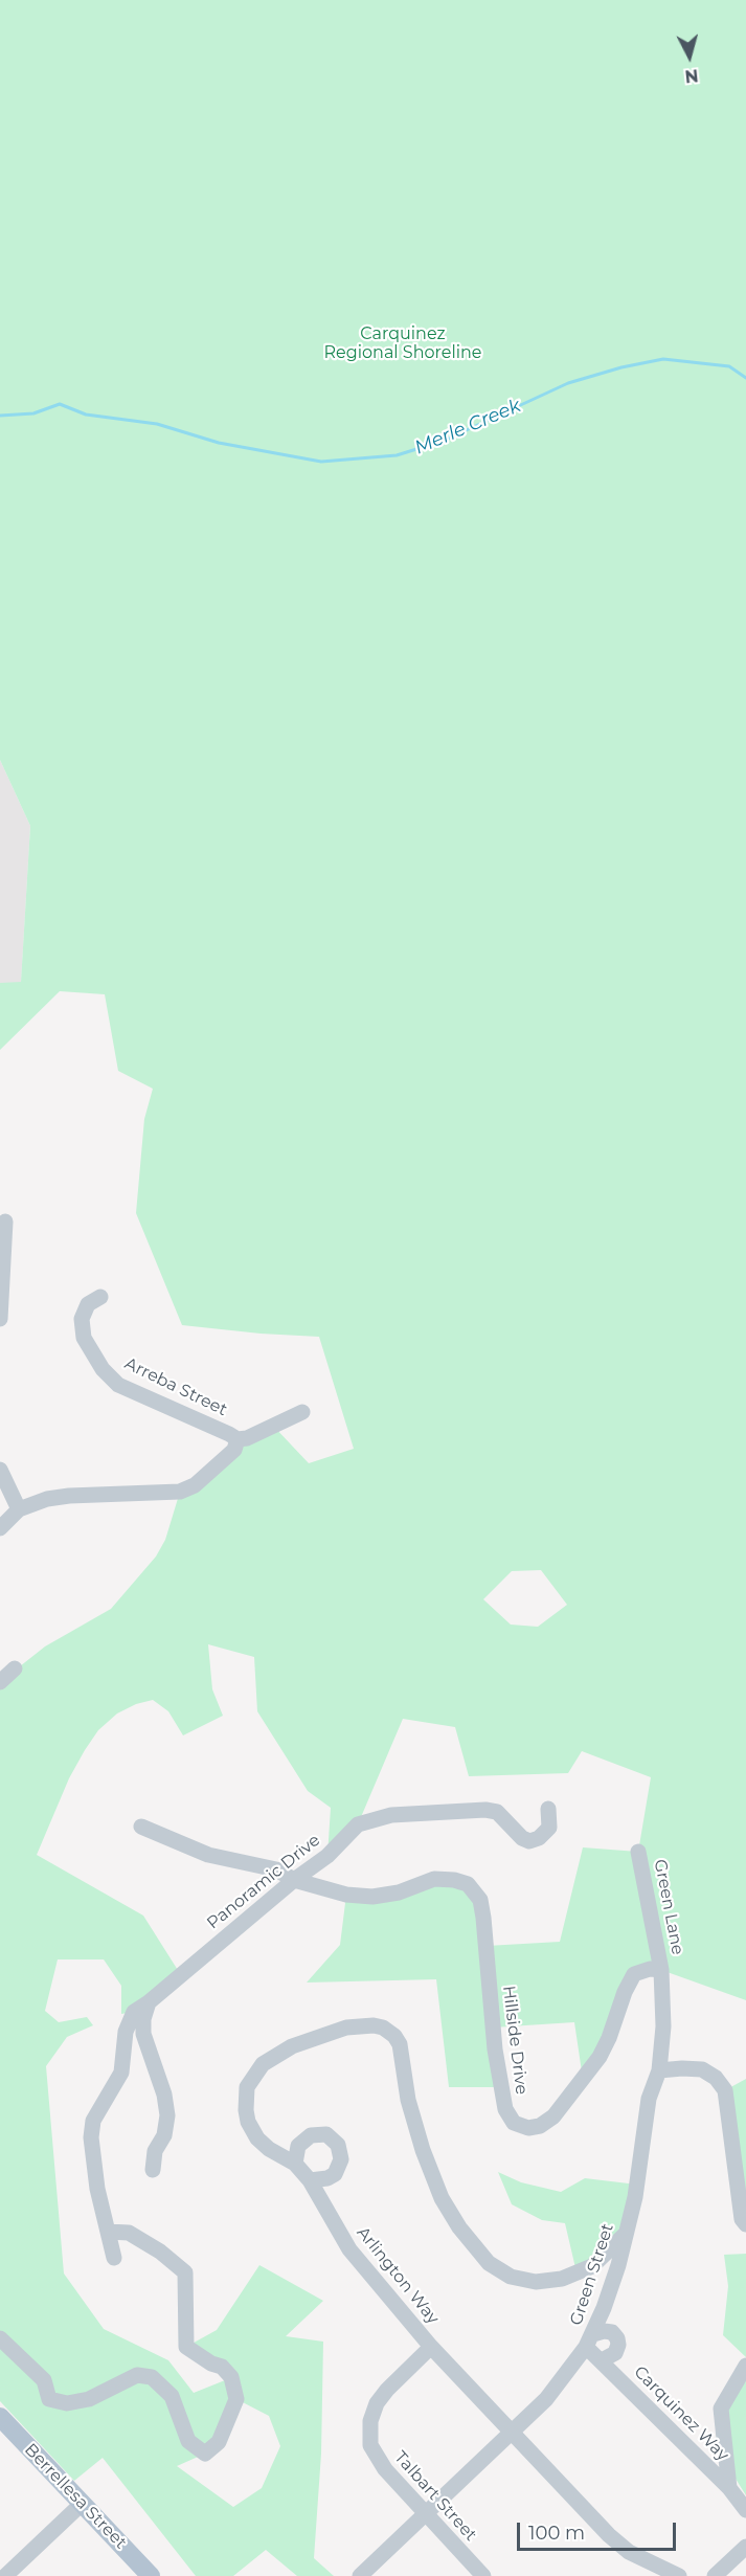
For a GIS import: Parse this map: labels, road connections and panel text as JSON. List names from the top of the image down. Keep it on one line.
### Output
{"streets":{"main road":["Berrellesa Street"],"street":["Arreba Street","Panoramic Drive","Green Lane","Hillside Drive","Green Street","Arlington Way","Carquinez Way","Talbart Street"]},"crossings":[["Panoramic Drive","Hillside Drive"],["Green Lane","Hillside Drive"],["Green Lane","Green Street"],["Hillside Drive","Green Street"],["Green Street","Arlington Way"],["Green Street","Carquinez Way"],["Green Street","Talbart Street"],["Arlington Way","Talbart Street"]],"water":["Merle Creek"],"parks":["Carquinez Regional Shoreline"],"scale_bar":"100 m","north":"bottom"}
